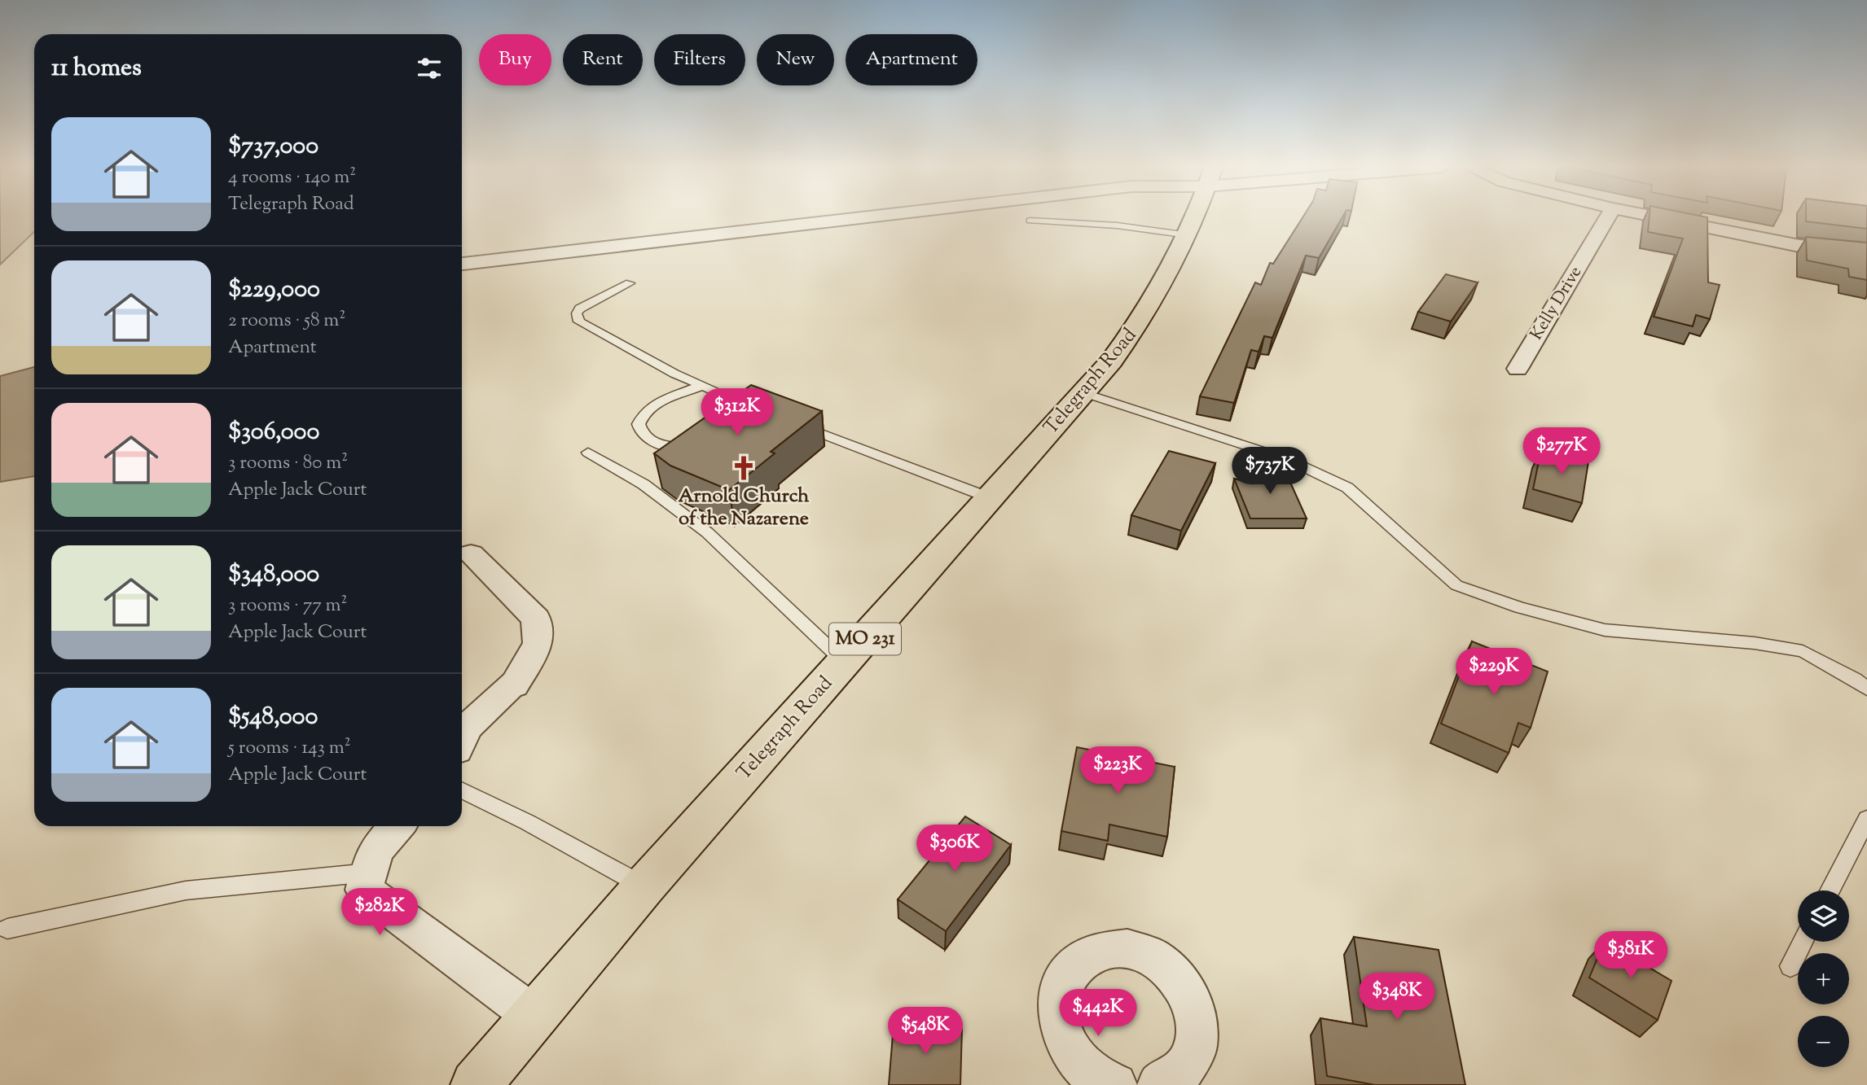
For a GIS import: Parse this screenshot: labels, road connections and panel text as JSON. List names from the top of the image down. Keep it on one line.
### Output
{"streets":{"main road":["Telegraph Road","MO 231"],"street":["Kelly Drive"]},"places":{"church":["Arnold Church of the Nazarene"]},"page":{"chip":["Buy","Rent","Filters","New","Apartment"],"heading":"11 homes","list":[{"name":"$737,000","note":"4 rooms · 140 m² · Telegraph Road"},{"name":"$229,000","note":"2 rooms · 58 m² · Apartment"},{"name":"$306,000","note":"3 rooms · 80 m² · Apple Jack Court"},{"name":"$348,000","note":"3 rooms · 77 m² · Apple Jack Court"},{"name":"$548,000","note":"5 rooms · 143 m² · Apple Jack Court"}],"price":["$312K","$277K","$737K","$229K","$223K","$306K","$282K","$381K","$348K","$442K","$548K"],"map_buttons":["+","−"]}}
